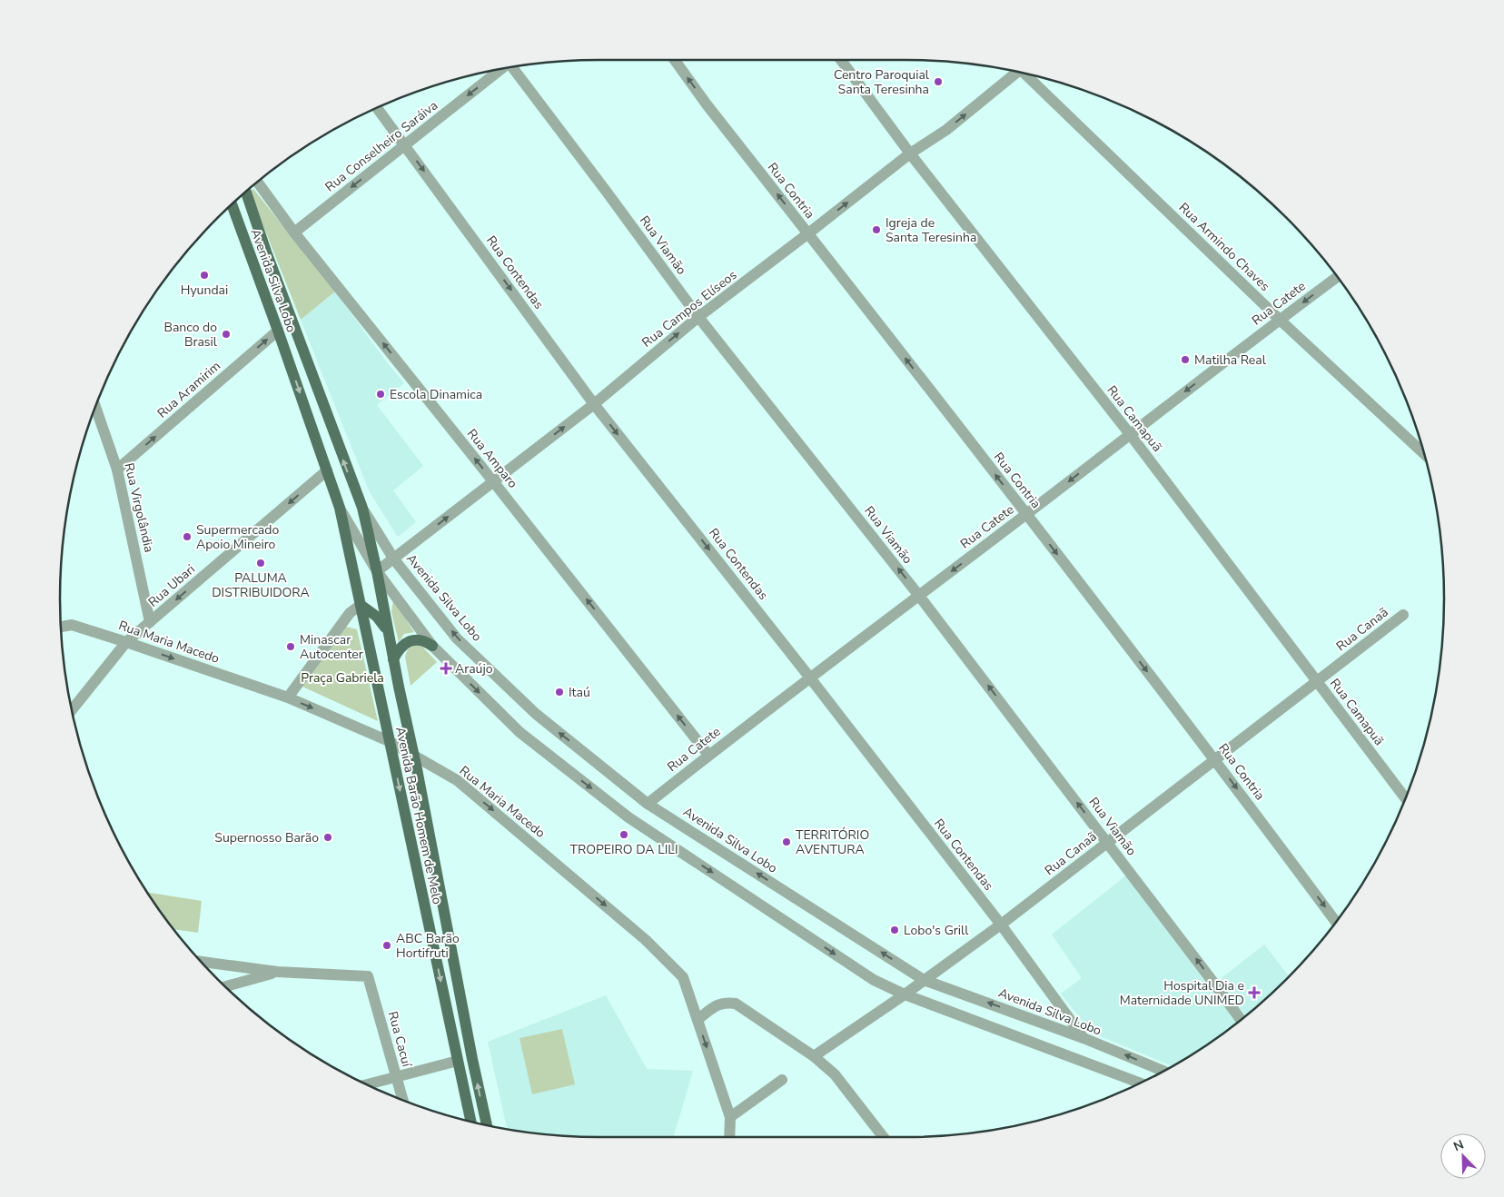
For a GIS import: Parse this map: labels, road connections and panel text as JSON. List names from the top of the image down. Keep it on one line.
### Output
{"streets":{"main road":["Avenida Silva Lobo","Avenida Barão Homem de Melo"],"street":["Rua Conselheiro Saráiva","Rua Contria","Rua Viamão","Rua Armindo Chaves","Rua Contendas","Rua Catete","Rua Campos Elíseos","Rua Aramirim","Rua Camapuã","Rua Amparo","Rua Virgolândia","Rua Ubari","Rua Canaã","Rua Maria Macedo","Rua Cacuí"]},"crossings":[["Rua Conselheiro Saráiva","Rua Contendas"],["Rua Conselheiro Saráiva","Rua Amparo"],["Rua Contria","Rua Catete"],["Rua Contria","Rua Campos Elíseos"],["Rua Contria","Rua Canaã"],["Rua Viamão","Rua Catete"],["Rua Viamão","Rua Campos Elíseos"],["Rua Viamão","Rua Canaã"],["Rua Armindo Chaves","Rua Catete"],["Rua Contendas","Avenida Silva Lobo"],["Rua Contendas","Rua Catete"],["Rua Contendas","Rua Campos Elíseos"],["Rua Contendas","Rua Canaã"],["Avenida Silva Lobo","Rua Catete"],["Avenida Silva Lobo","Rua Campos Elíseos"],["Avenida Silva Lobo","Rua Aramirim"],["Avenida Silva Lobo","Rua Ubari"],["Avenida Silva Lobo","Rua Canaã"],["Avenida Silva Lobo","Avenida Barão Homem de Melo"],["Rua Catete","Rua Camapuã"],["Rua Catete","Rua Amparo"],["Rua Campos Elíseos","Rua Camapuã"],["Rua Campos Elíseos","Rua Amparo"],["Rua Campos Elíseos","Avenida Barão Homem de Melo"],["Rua Aramirim","Rua Virgolândia"],["Rua Camapuã","Rua Canaã"],["Rua Virgolândia","Rua Ubari"],["Rua Ubari","Rua Maria Macedo"],["Rua Maria Macedo","Avenida Barão Homem de Melo"]],"one_way":["Rua Conselheiro Saráiva","Rua Viamão","Rua Contendas","Rua Catete","Rua Campos Elíseos","Rua Aramirim","Rua Amparo","Rua Ubari","Rua Maria Macedo"],"parks":["Praça Gabriela"],"places":{"other":["Centro Paroquial Santa Teresinha","Igreja de Santa Teresinha","Hyundai","Banco do Brasil","Matilha Real","Escola Dinamica","Supermercado Apoio Mineiro","PALUMA DISTRIBUIDORA","Minascar Autocenter","Itaú","TROPEIRO DA LILI","Supernosso Barão","TERRITÓRIO AVENTURA","Lobo's Grill","ABC Barão Hortifruti"],"health":["Araújo","Hospital Dia e Maternidade UNIMED"]},"north":"top left"}
